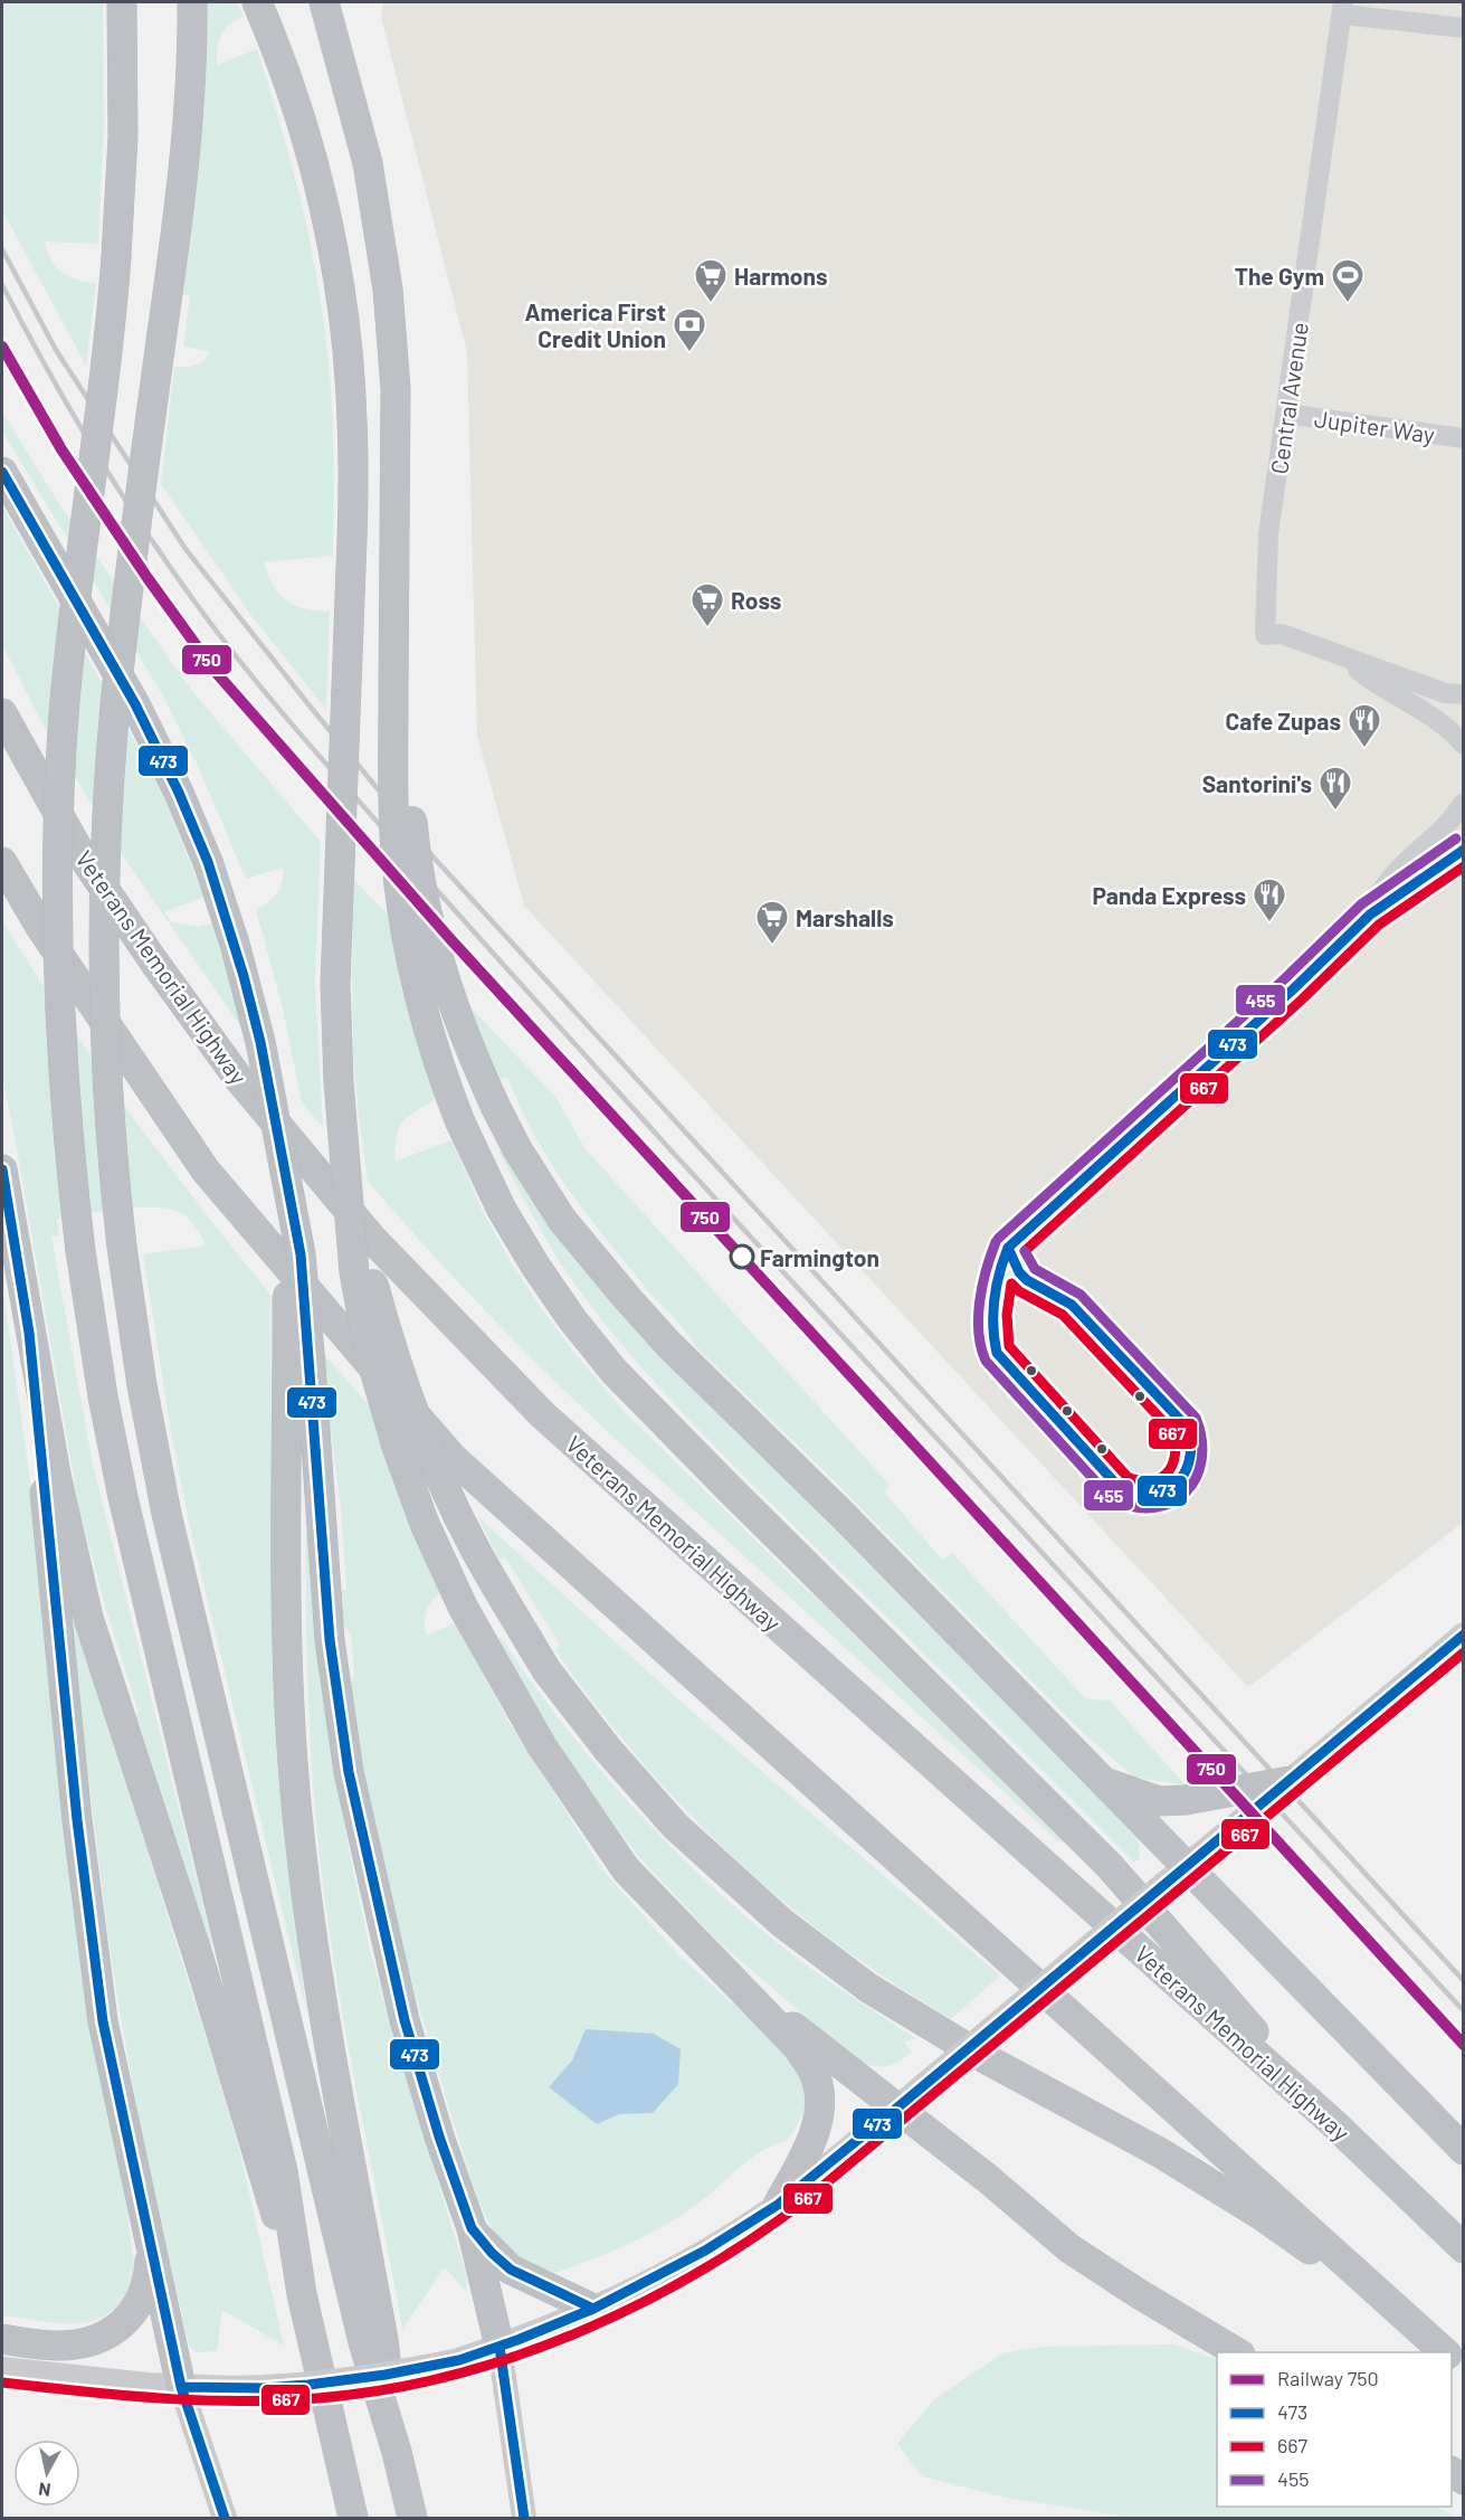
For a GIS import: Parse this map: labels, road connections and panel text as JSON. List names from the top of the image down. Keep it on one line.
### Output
{"streets":{"highway":["Veterans Memorial Highway"],"street":["Central Avenue","Jupiter Way"]},"crossings":[["Central Avenue","Jupiter Way"]],"places":{"supermarket":["Harmons","Ross","Marshalls"],"sports":["The Gym"],"bank":["America First Credit Union"],"restaurant":["Cafe Zupas","Santorini's","Panda Express"],"other":["Farmington"]},"lines":["rail line 750","transit line 473","transit line 455","transit line 667"],"legend":["Railway 750","473","667","455"],"north":"bottom"}
